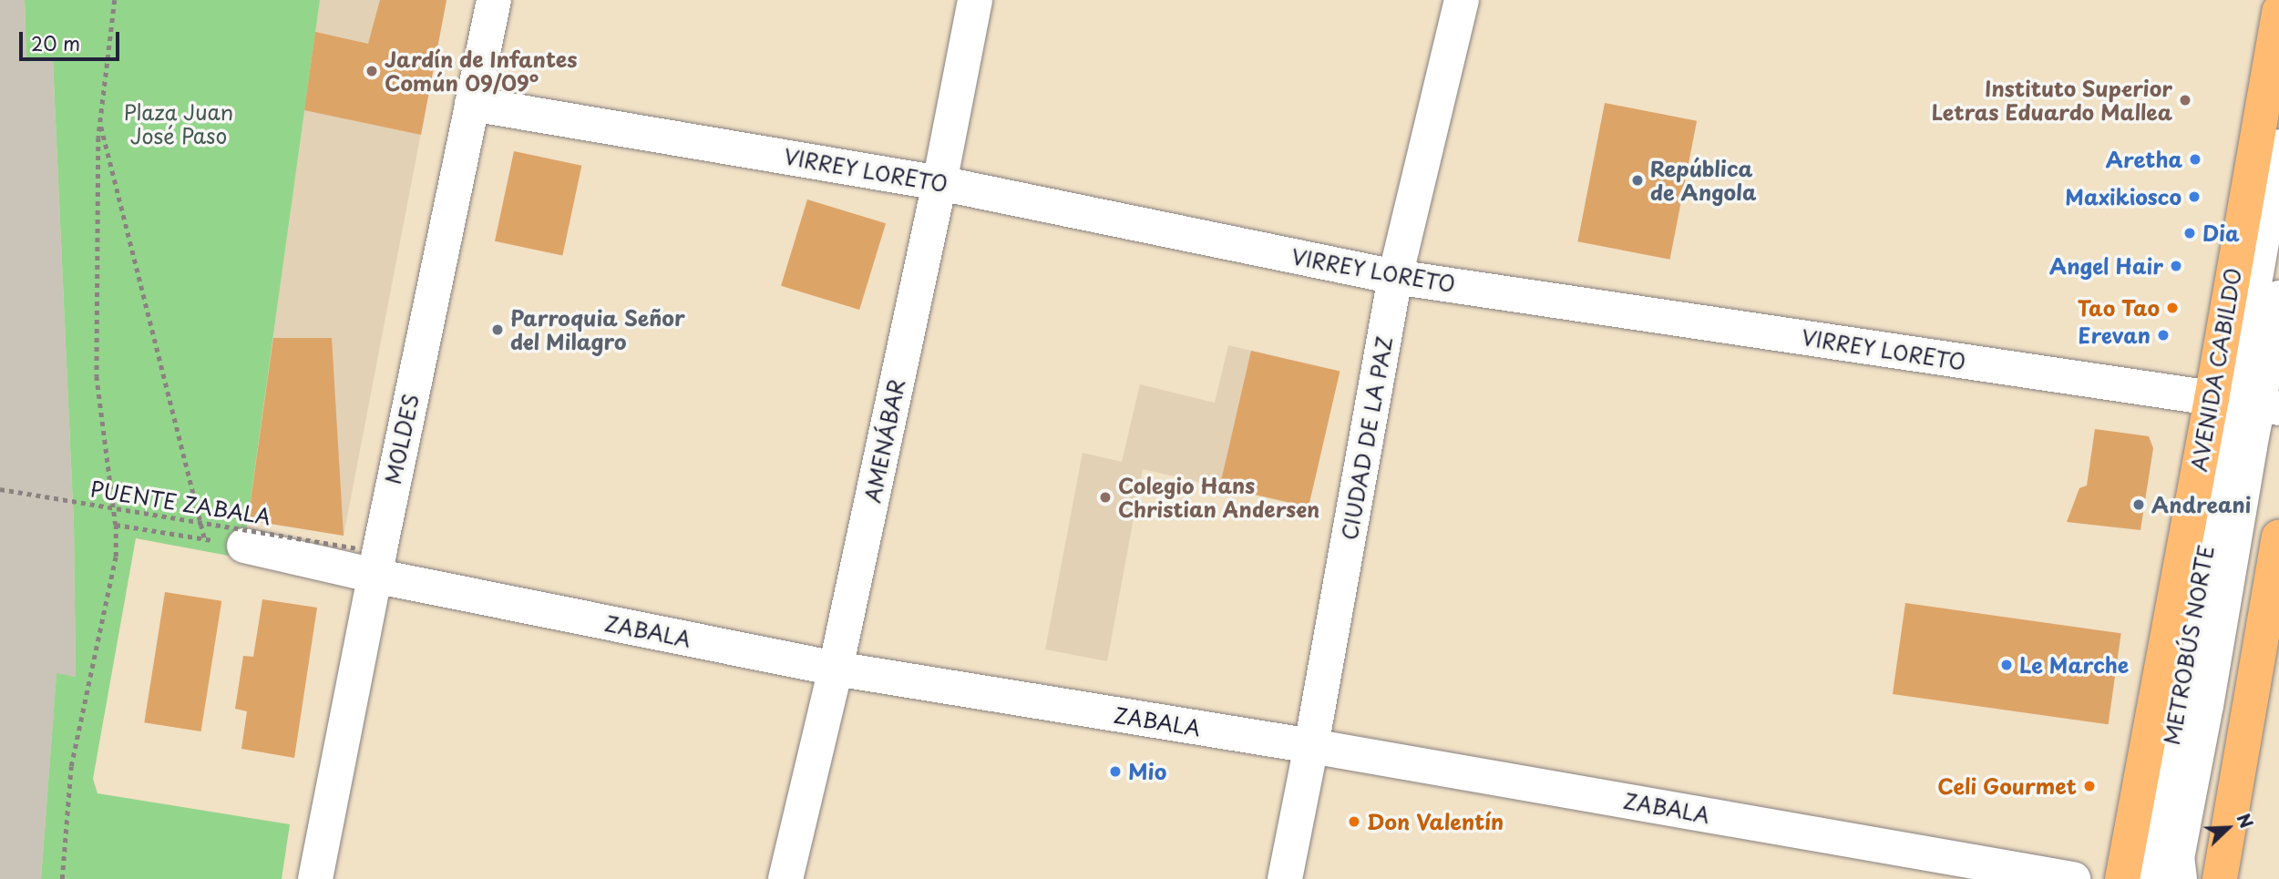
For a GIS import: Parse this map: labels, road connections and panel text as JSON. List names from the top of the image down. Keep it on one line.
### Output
{"streets":{"main road":["AVENIDA CABILDO"],"street":["VIRREY LORETO","CIUDAD DE LA PAZ","MOLDES","AMENÁBAR","ZABALA","METROBÚS NORTE"],"path":["PUENTE ZABALA"]},"crossings":[["VIRREY LORETO","AVENIDA CABILDO"],["VIRREY LORETO","CIUDAD DE LA PAZ"],["VIRREY LORETO","MOLDES"],["VIRREY LORETO","AMENÁBAR"],["VIRREY LORETO","METROBÚS NORTE"],["AVENIDA CABILDO","METROBÚS NORTE"],["CIUDAD DE LA PAZ","ZABALA"],["MOLDES","PUENTE ZABALA"],["MOLDES","ZABALA"],["AMENÁBAR","ZABALA"],["PUENTE ZABALA","ZABALA"]],"parks":["Plaza Juan José Paso"],"places":["Jardín de Infantes Común 09/09°","Instituto Superior Letras Eduardo Mallea","Aretha","República de Angola","Maxikiosco","Dia","Angel Hair","Tao Tao","Parroquia Señor del Milagro","Erevan","Colegio Hans Christian Andersen","Andreani","Le Marche","Mio","Celi Gourmet","Don Valentín"],"scale_bar":"20 m","north":"top right"}
